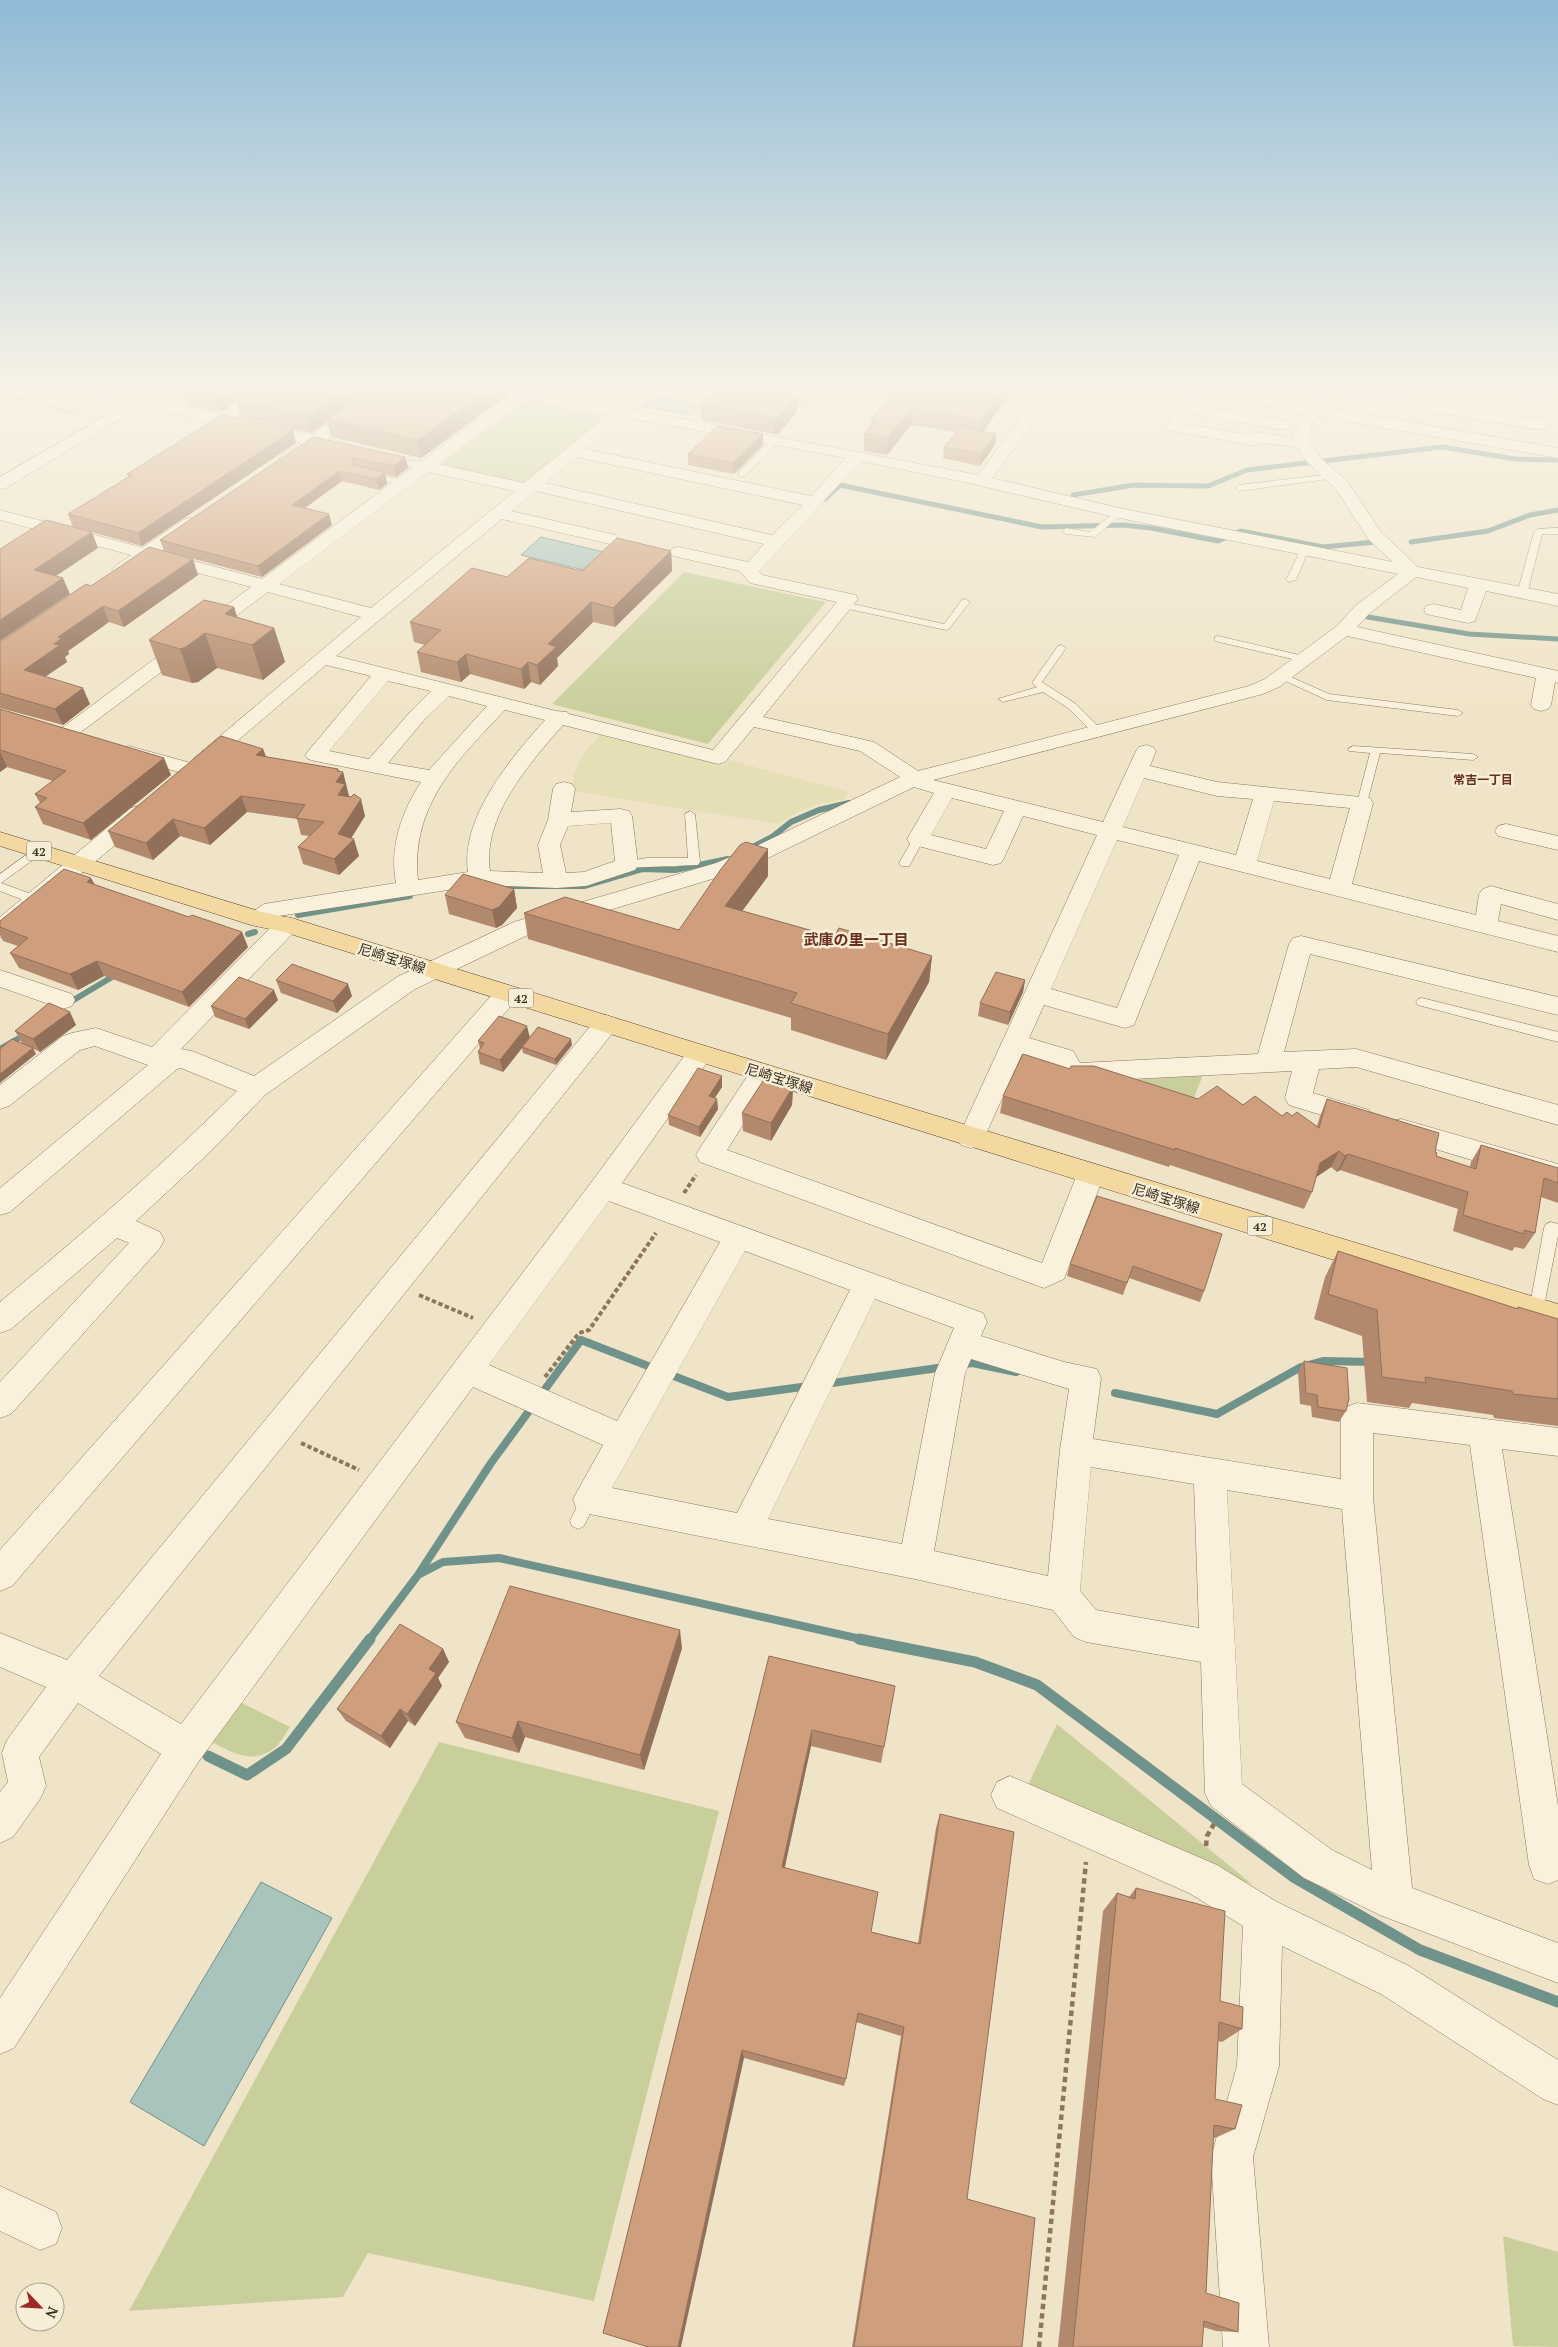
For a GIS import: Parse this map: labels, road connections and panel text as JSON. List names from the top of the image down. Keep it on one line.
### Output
{"streets":{"main road":["42","尼崎宝塚線"]},"districts":["常吉一丁目","武庫の里一丁目"],"north":"bottom right"}
